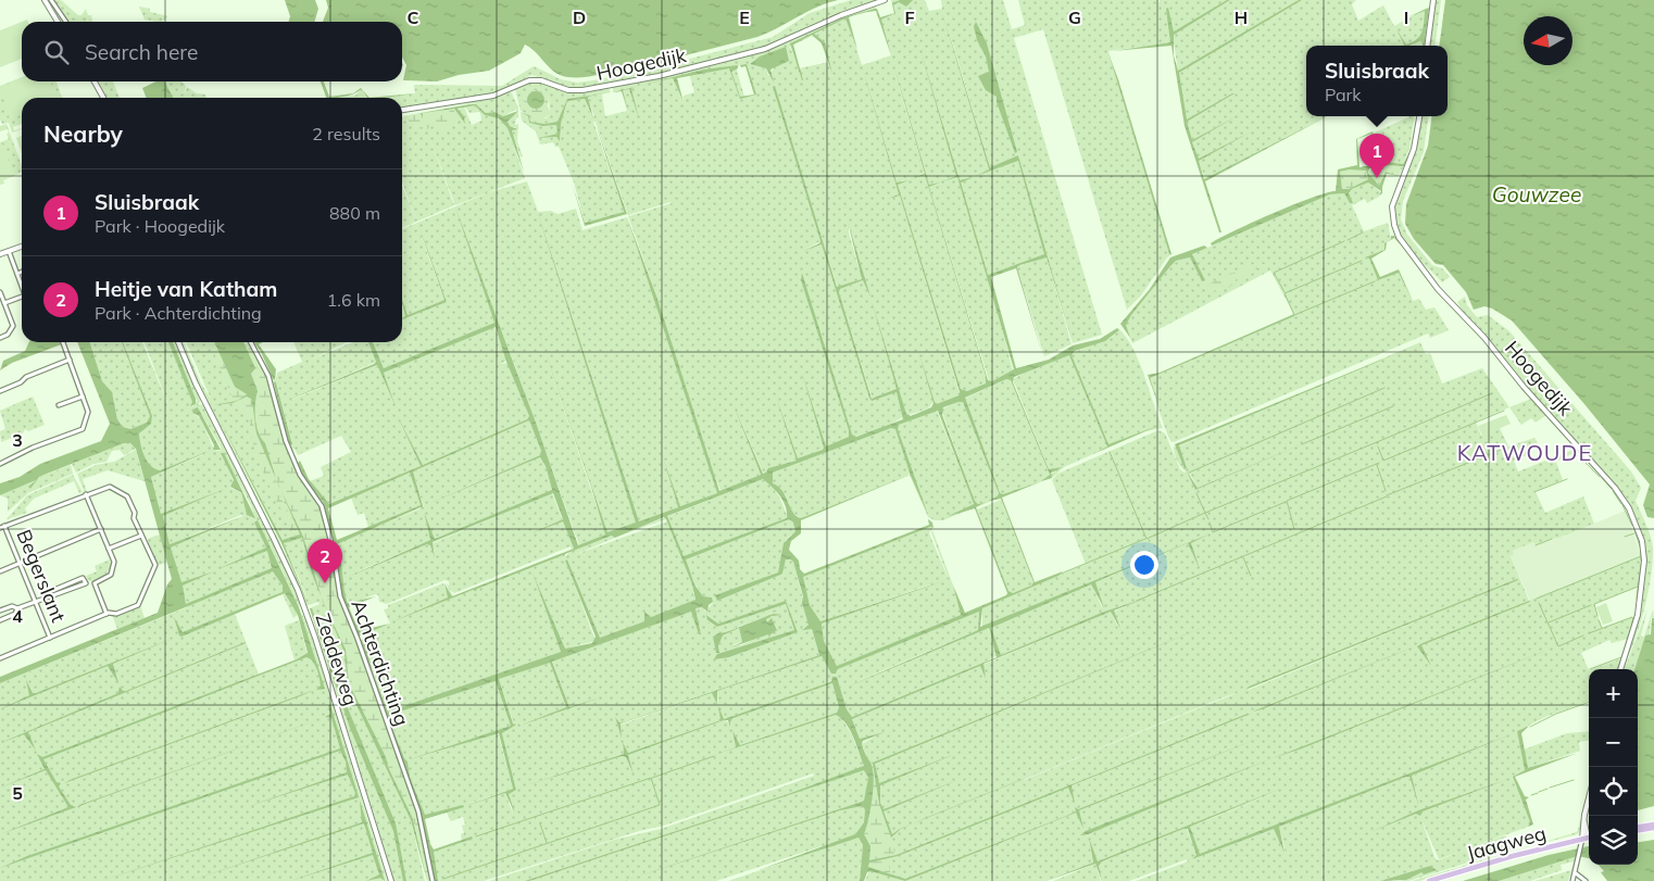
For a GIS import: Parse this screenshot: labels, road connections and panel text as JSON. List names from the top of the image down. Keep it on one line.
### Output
{"streets":{"main road":["Jaagweg"],"street":["Hoogedijk","Begerslant","Zeddeweg","Achterdichting"]},"districts":["KATWOUDE"],"water":["Gouwzee"],"north":"left","page":{"search":"Search here","popup":["Sluisbraak","Park"],"heading":["Nearby","2 results"],"pins":["1","2"],"list":[{"mark":"1","name":"Sluisbraak","note":"Park · Hoogedijk","value":"880 m"},{"mark":"2","name":"Heitje van Katham","note":"Park · Achterdichting","value":"1.6 km"}],"map_buttons":["+","−"]},"grid":{"columns":["C","D","E","F","G","H","I"],"rows":["3","4","5"]}}
